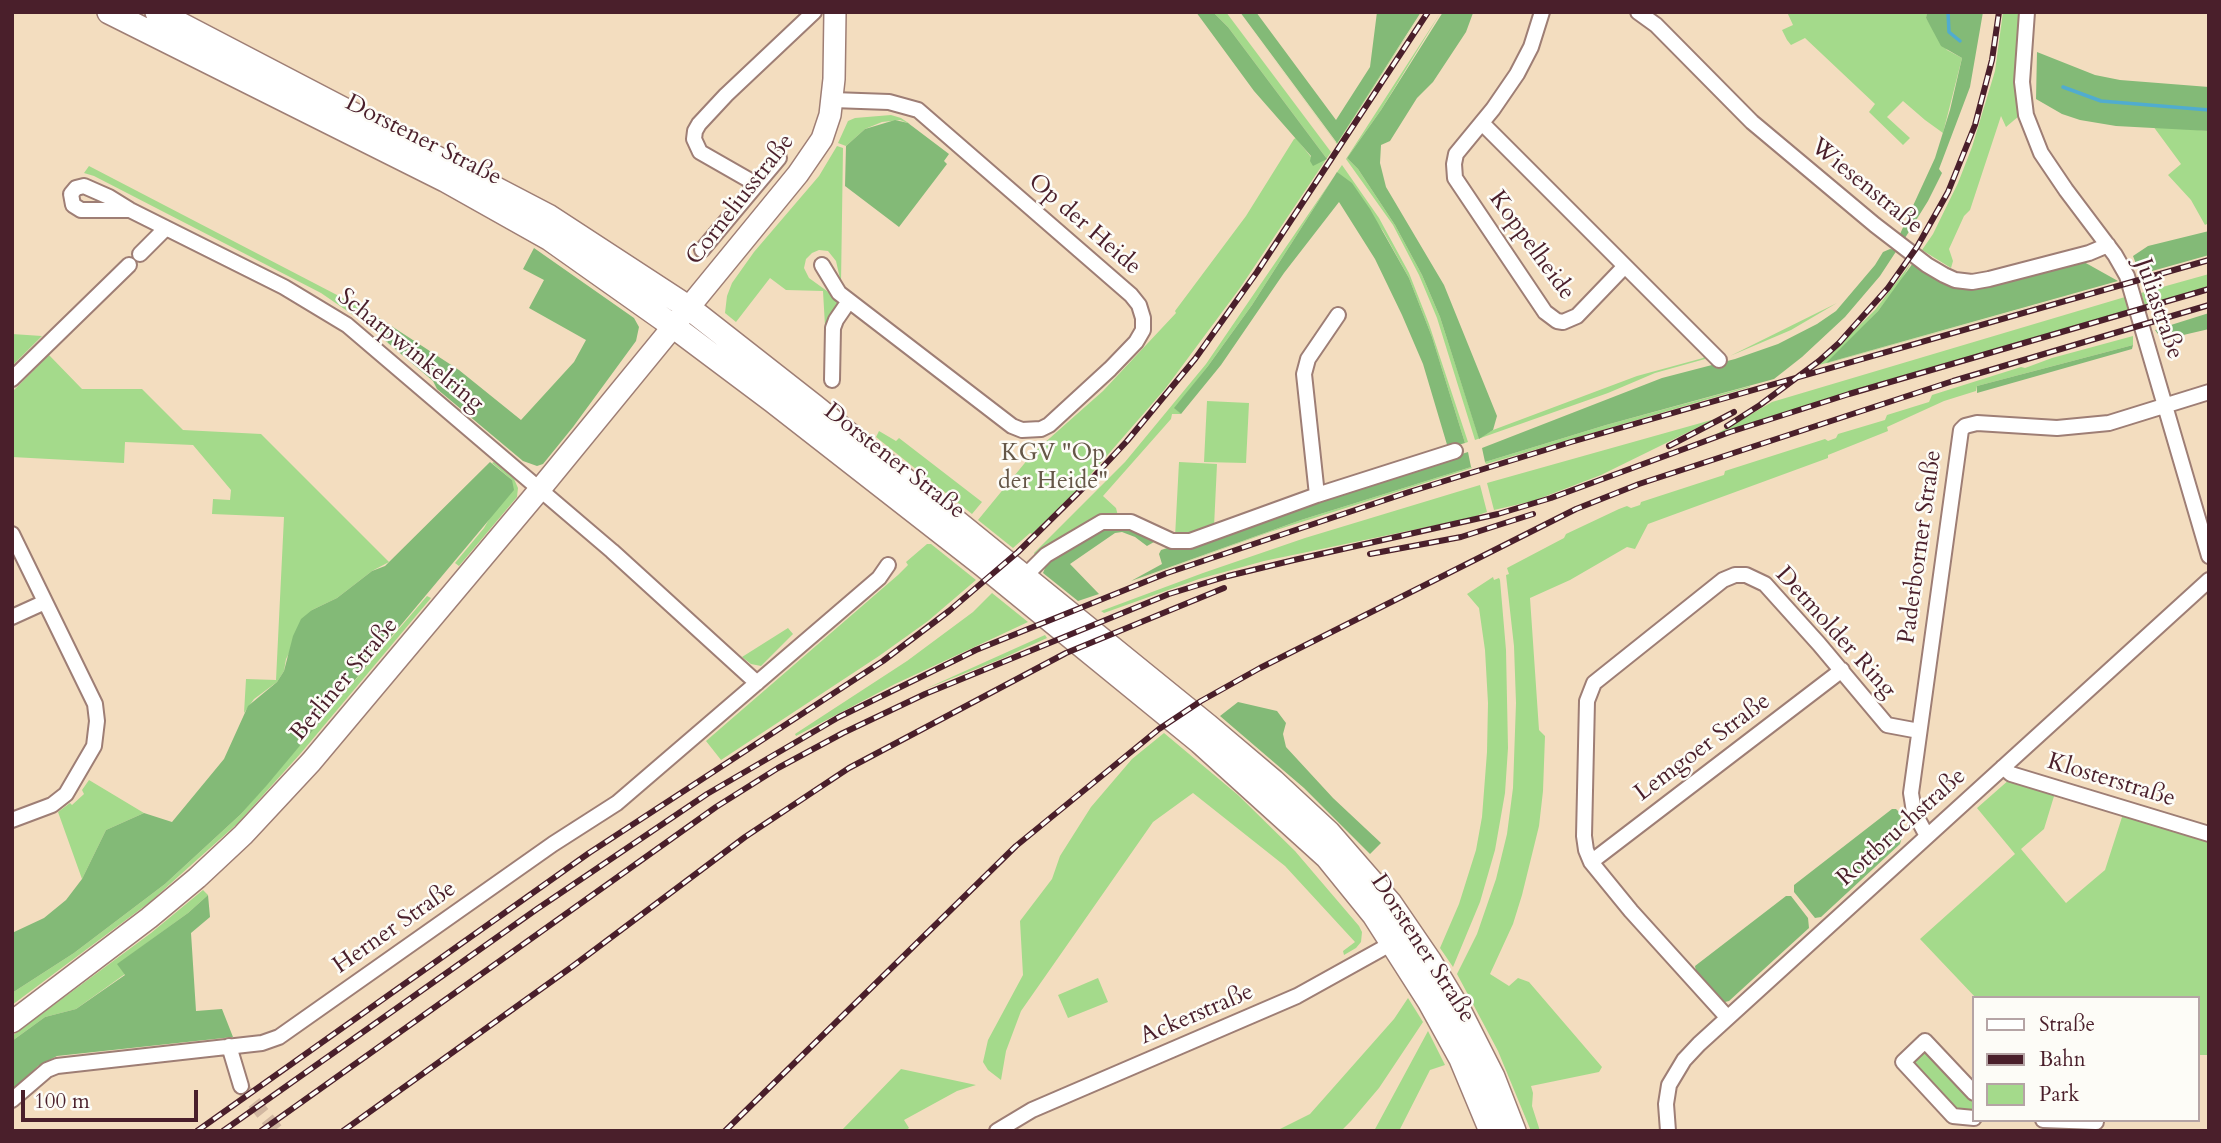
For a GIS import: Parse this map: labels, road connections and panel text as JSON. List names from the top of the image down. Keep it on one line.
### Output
{"streets":{"main road":["Dorstener Straße","Corneliusstraße","Berliner Straße"],"street":["Wiesenstraße","Op der Heide","Koppelheide","Juliastraße","Scharpwinkelring","Paderborner Straße","Detmolder Ring","Lemgoer Straße","Klosterstraße","Rottbruchstraße","Herner Straße","Ackerstraße"]},"crossings":[["Dorstener Straße","Corneliusstraße"],["Dorstener Straße","Berliner Straße"],["Dorstener Straße","Ackerstraße"],["Wiesenstraße","Juliastraße"],["Corneliusstraße","Op der Heide"],["Corneliusstraße","Berliner Straße"],["Juliastraße","Paderborner Straße"],["Scharpwinkelring","Berliner Straße"],["Paderborner Straße","Detmolder Ring"],["Paderborner Straße","Rottbruchstraße"],["Detmolder Ring","Lemgoer Straße"],["Detmolder Ring","Rottbruchstraße"],["Klosterstraße","Rottbruchstraße"]],"parks":["KGV \"Op der Heide\""],"legend":["Straße","Bahn","Park"],"scale_bar":"100 m"}
